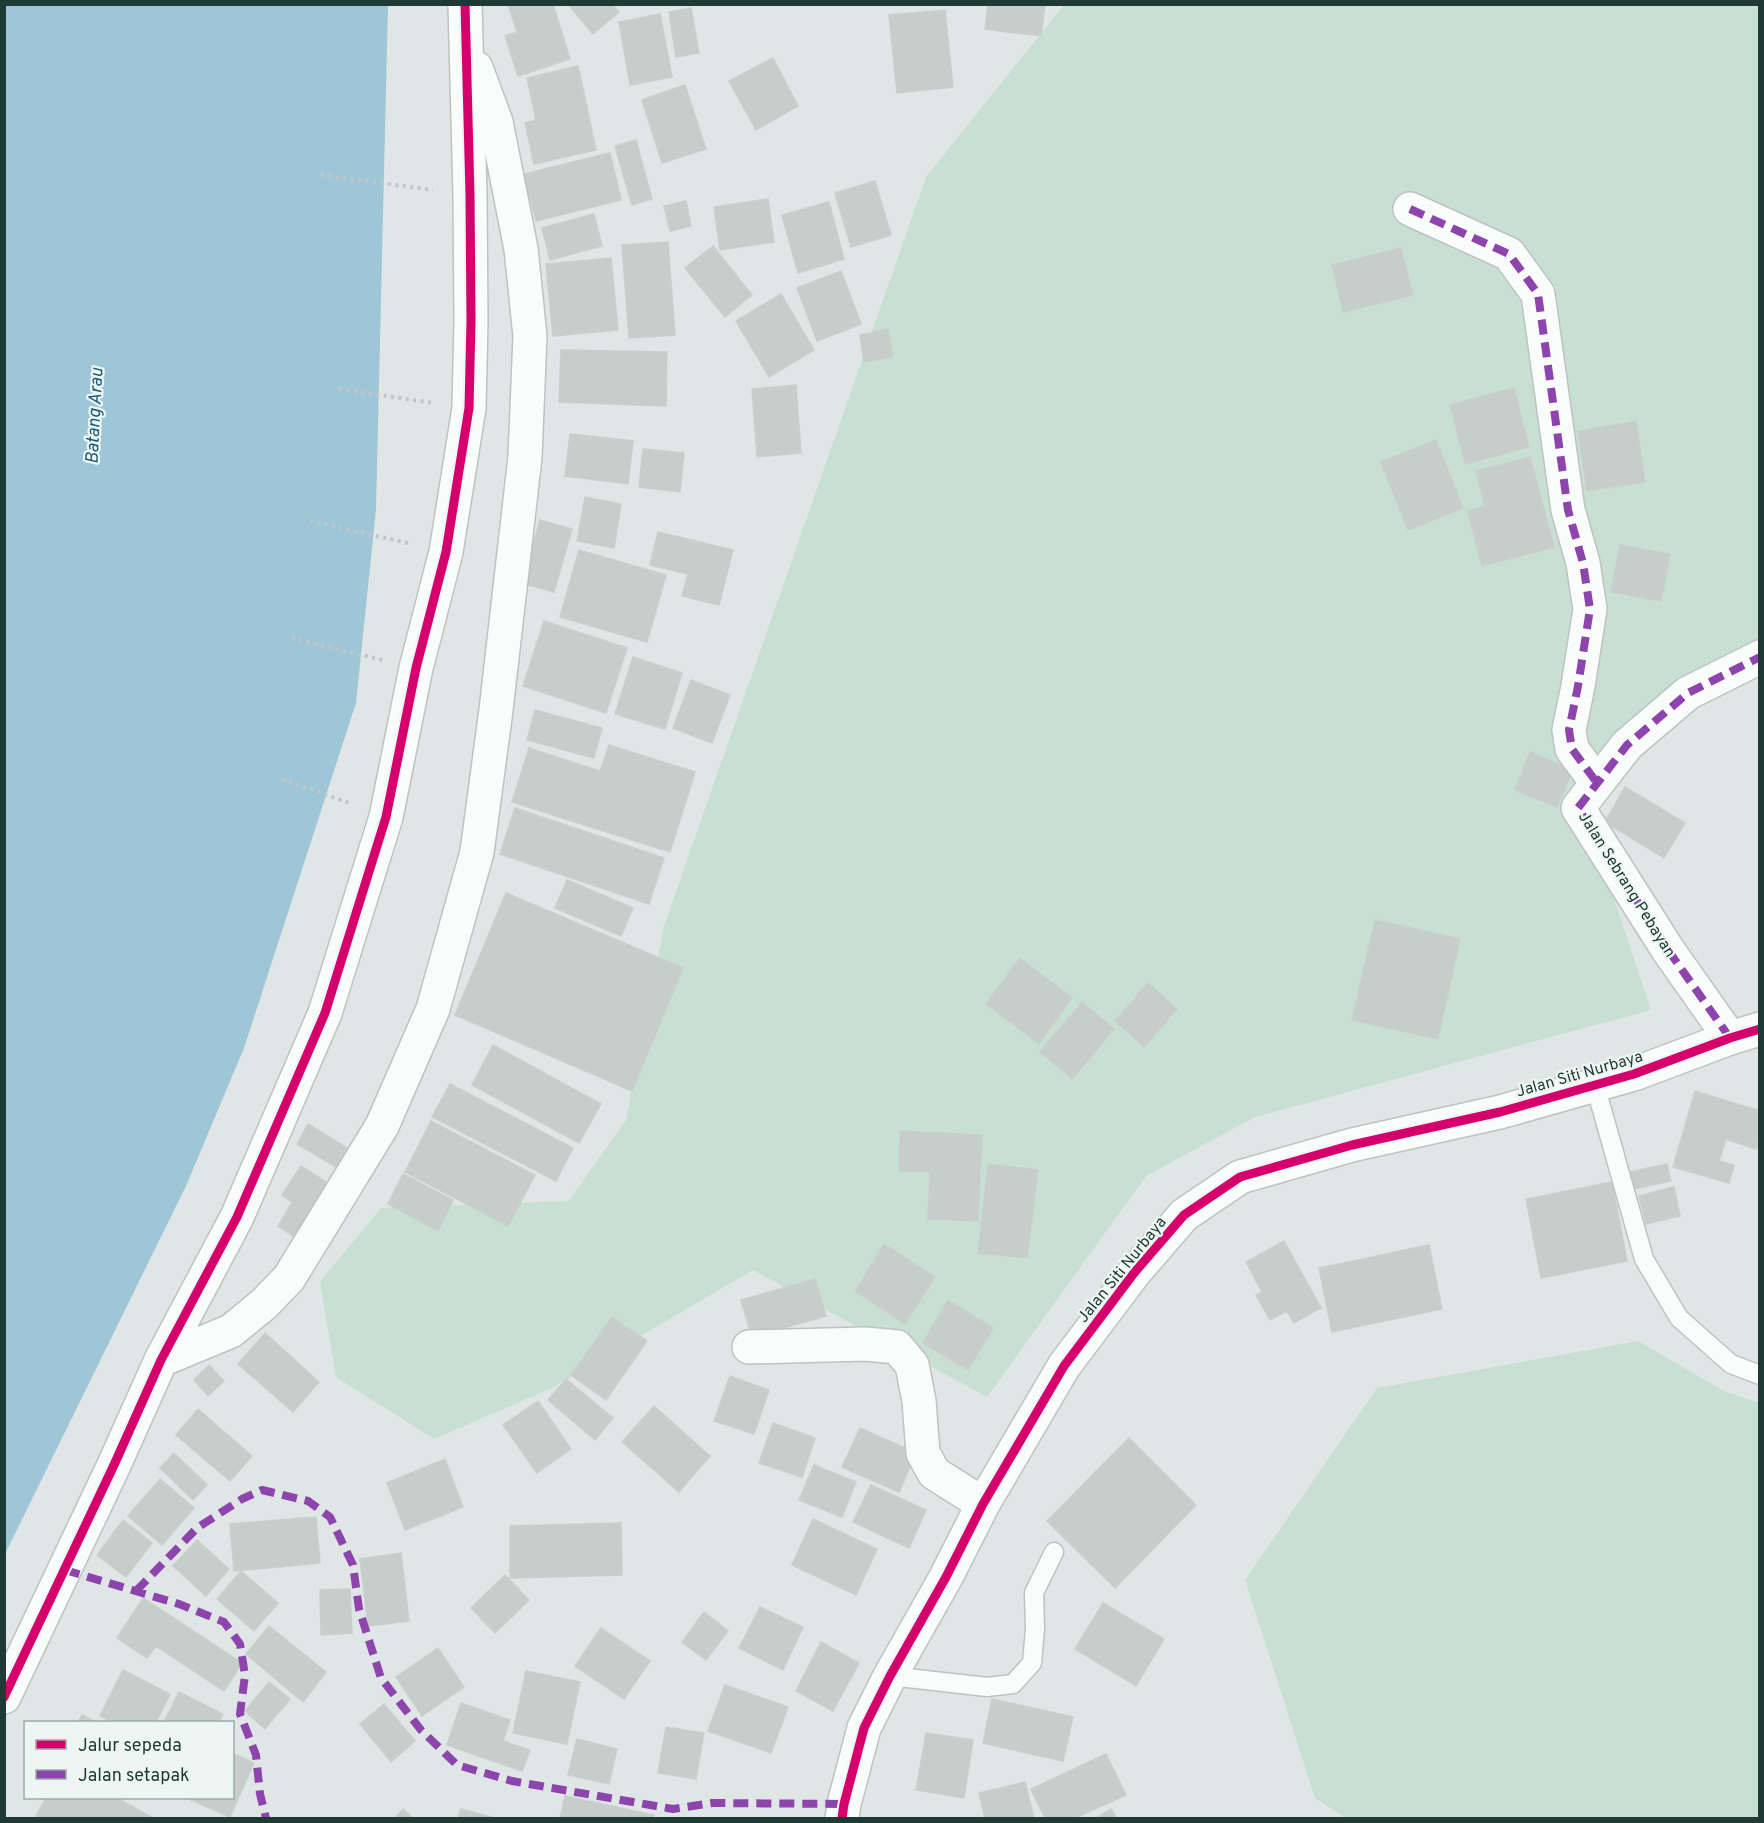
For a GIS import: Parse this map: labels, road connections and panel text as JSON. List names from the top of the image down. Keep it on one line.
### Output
{"streets":{"street":["Jalan Sebrang Pebayan","Jalan Siti Nurbaya"]},"crossings":[["Jalan Sebrang Pebayan","Jalan Siti Nurbaya"]],"water":["Batang Arau"],"legend":["Jalur sepeda","Jalan setapak"]}
